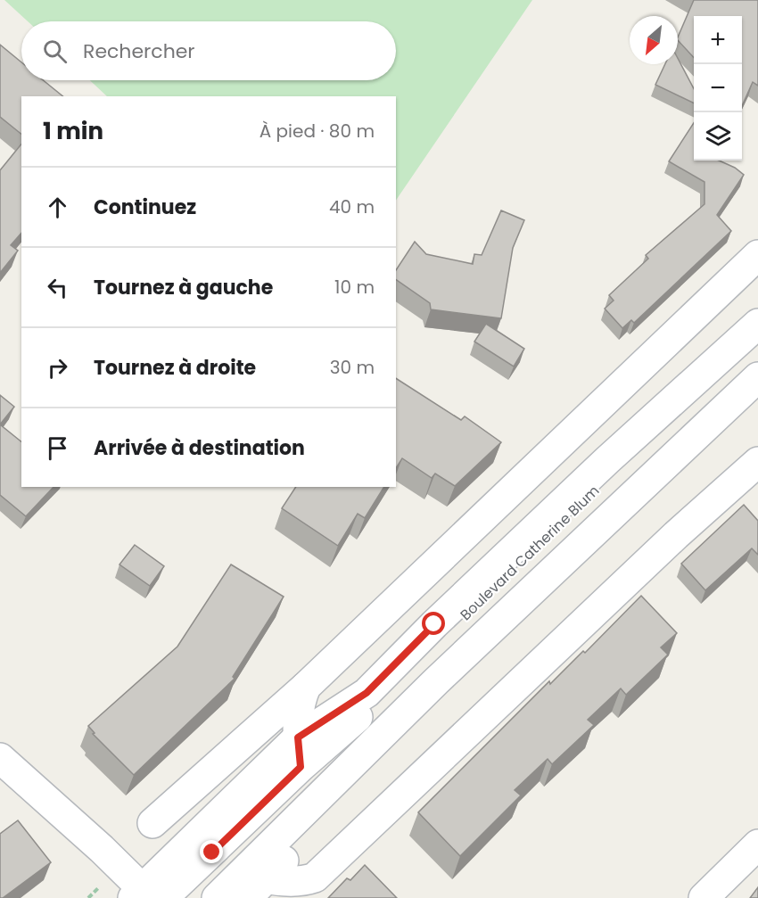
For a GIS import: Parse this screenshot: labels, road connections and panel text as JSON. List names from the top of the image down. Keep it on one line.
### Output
{"streets":{"street":["Boulevard Catherine Blum"]},"north":"bottom left","page":{"map_buttons":["+","−"],"search":"Rechercher","heading":["1 min","À pied · 80 m"],"list":[["Continuez","40 m"],["Tournez à gauche","10 m"],["Tournez à droite","30 m"],"Arrivée à destination"]}}
